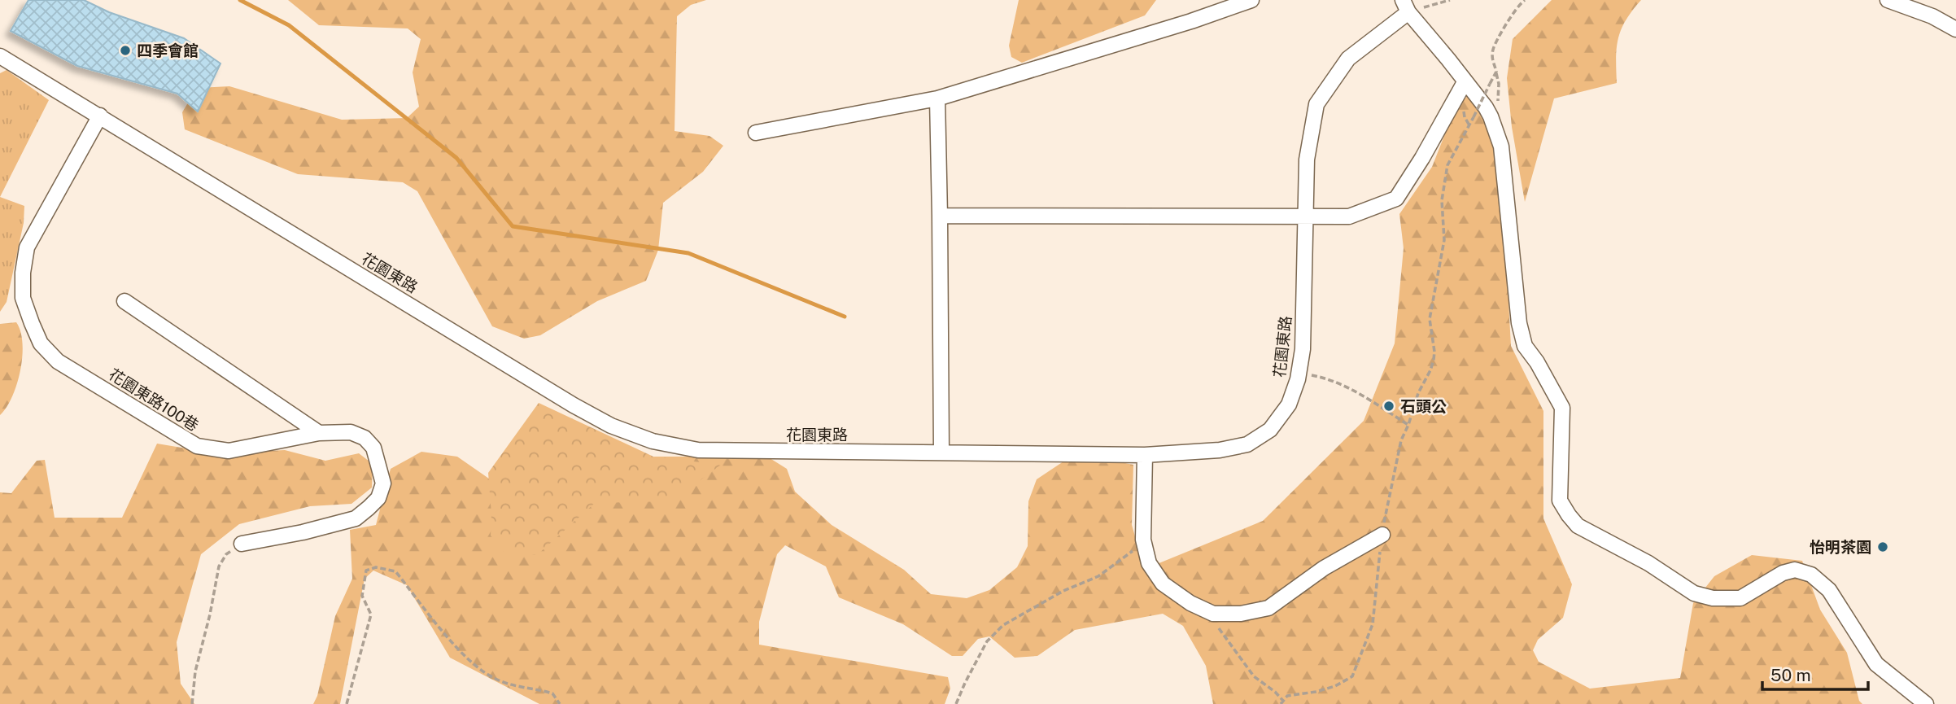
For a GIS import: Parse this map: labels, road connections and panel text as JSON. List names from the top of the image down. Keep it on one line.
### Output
{"streets":{"street":["花園東路","花園東路100巷"]},"crossings":[["花園東路","花園東路100巷"]],"places":["四季會館","石頭公","怡明茶園"],"scale_bar":"50 m"}
